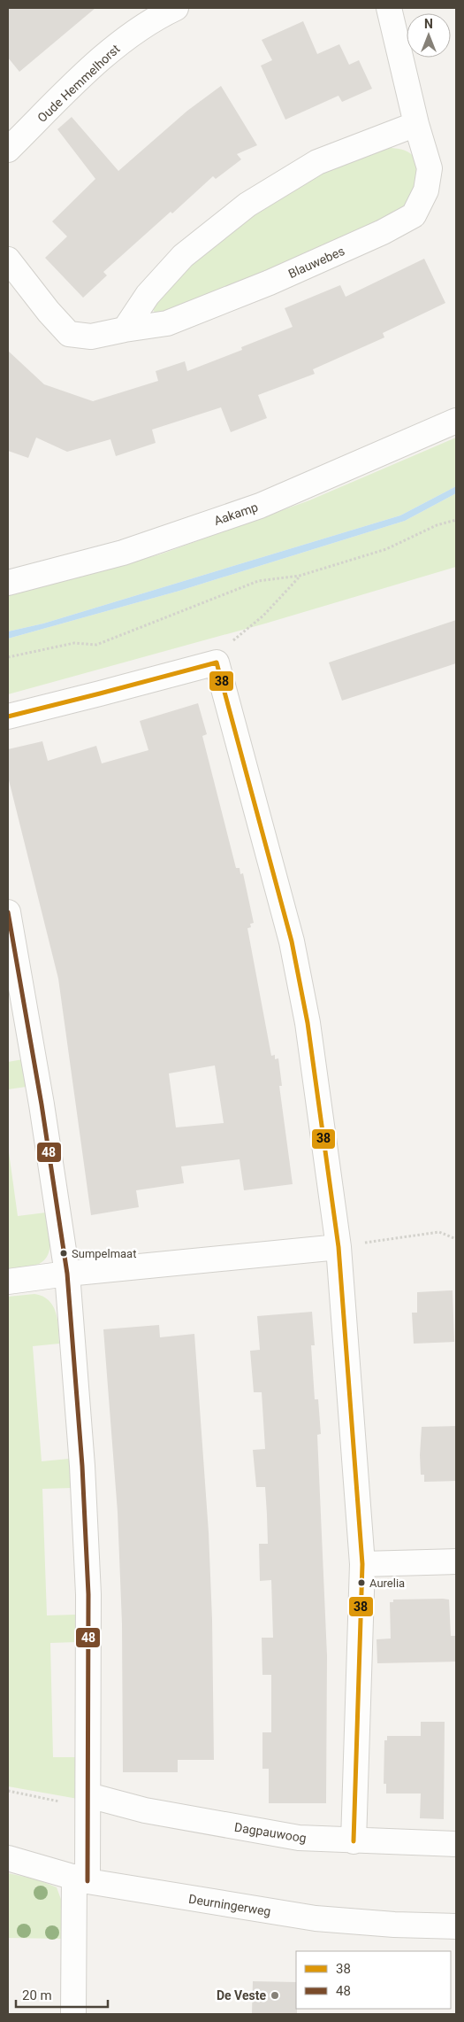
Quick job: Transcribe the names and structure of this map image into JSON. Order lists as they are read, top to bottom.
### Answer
{
  "streets": {
    "street": [
      "Oude Hemmelhorst",
      "Blauwebes",
      "Aakamp",
      "Dagpauwoog",
      "Deurningerweg"
    ]
  },
  "places": ["Sumpelmaat", "Aurelia", "De Veste"],
  "lines": ["transit line 38", "transit line 48"],
  "legend": ["38", "48"],
  "scale_bar": "20 m",
  "north": "top"
}
